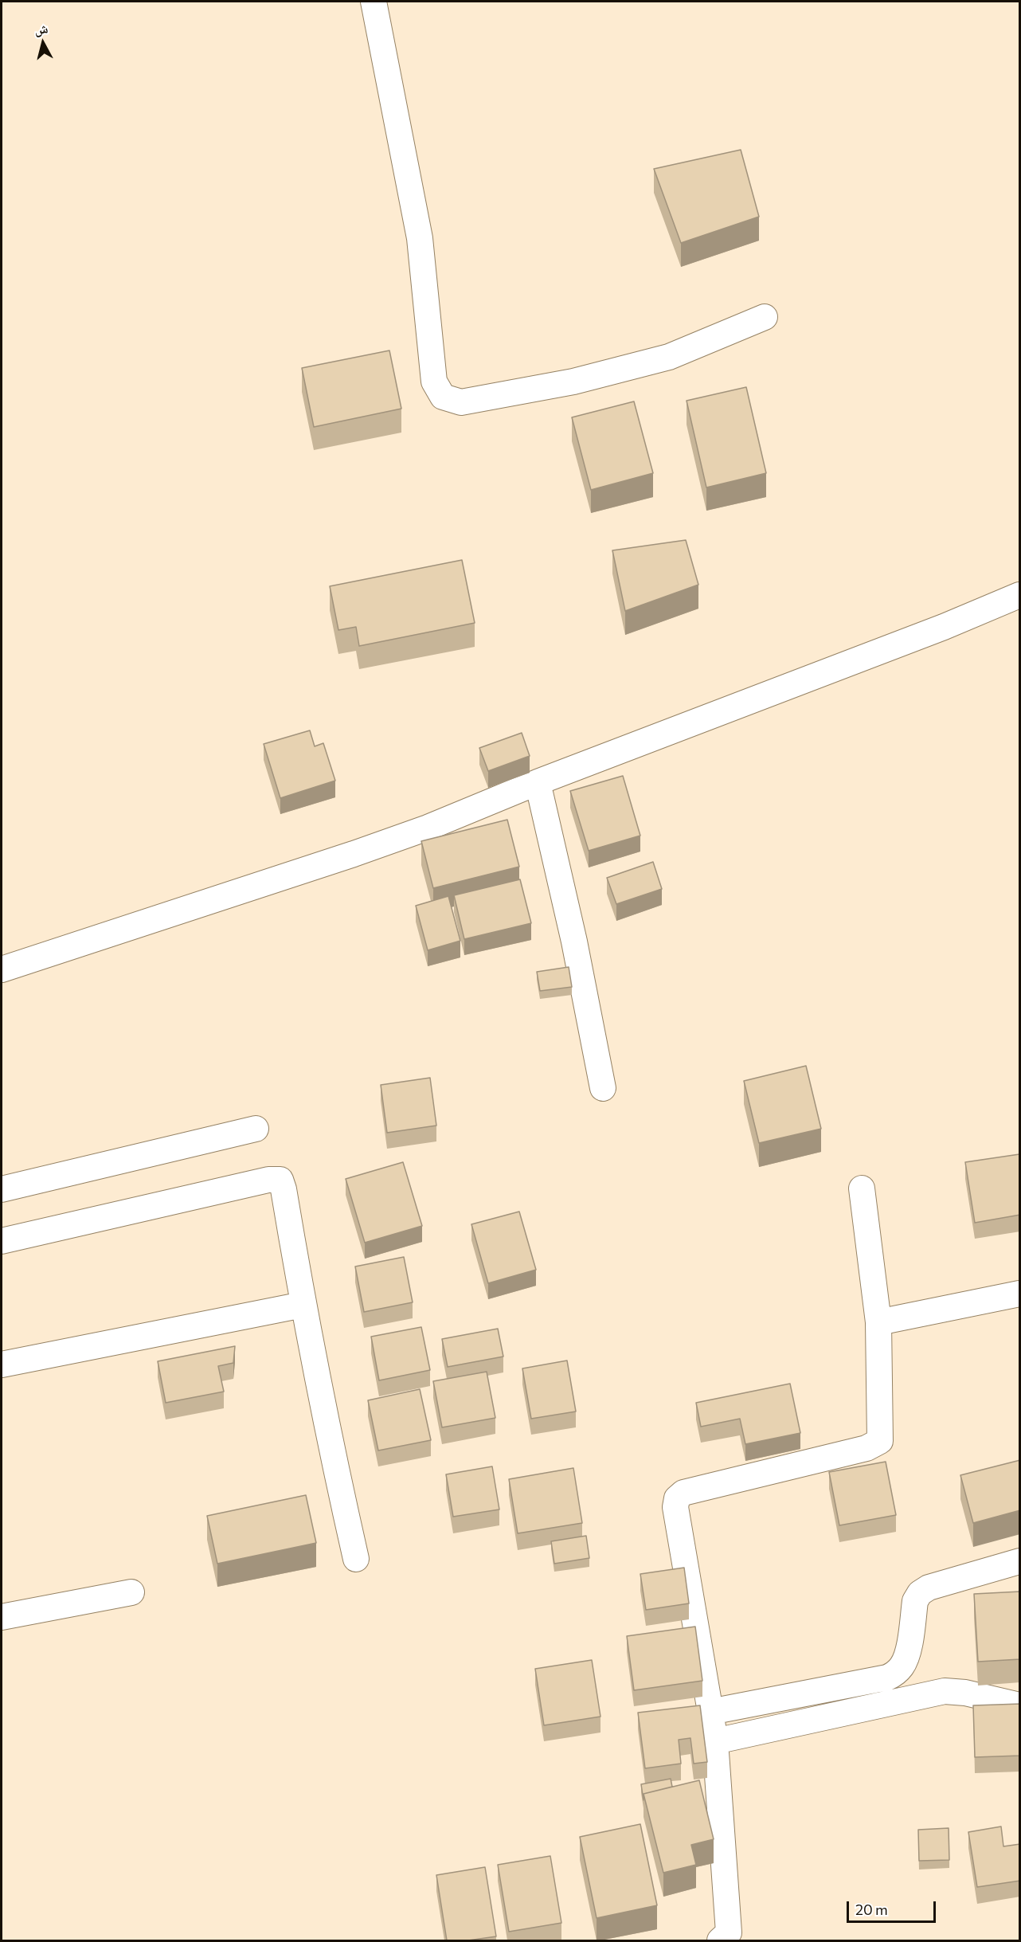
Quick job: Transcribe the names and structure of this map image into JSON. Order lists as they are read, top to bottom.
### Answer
{
  "scale_bar": "20 m",
  "north": "top"
}
